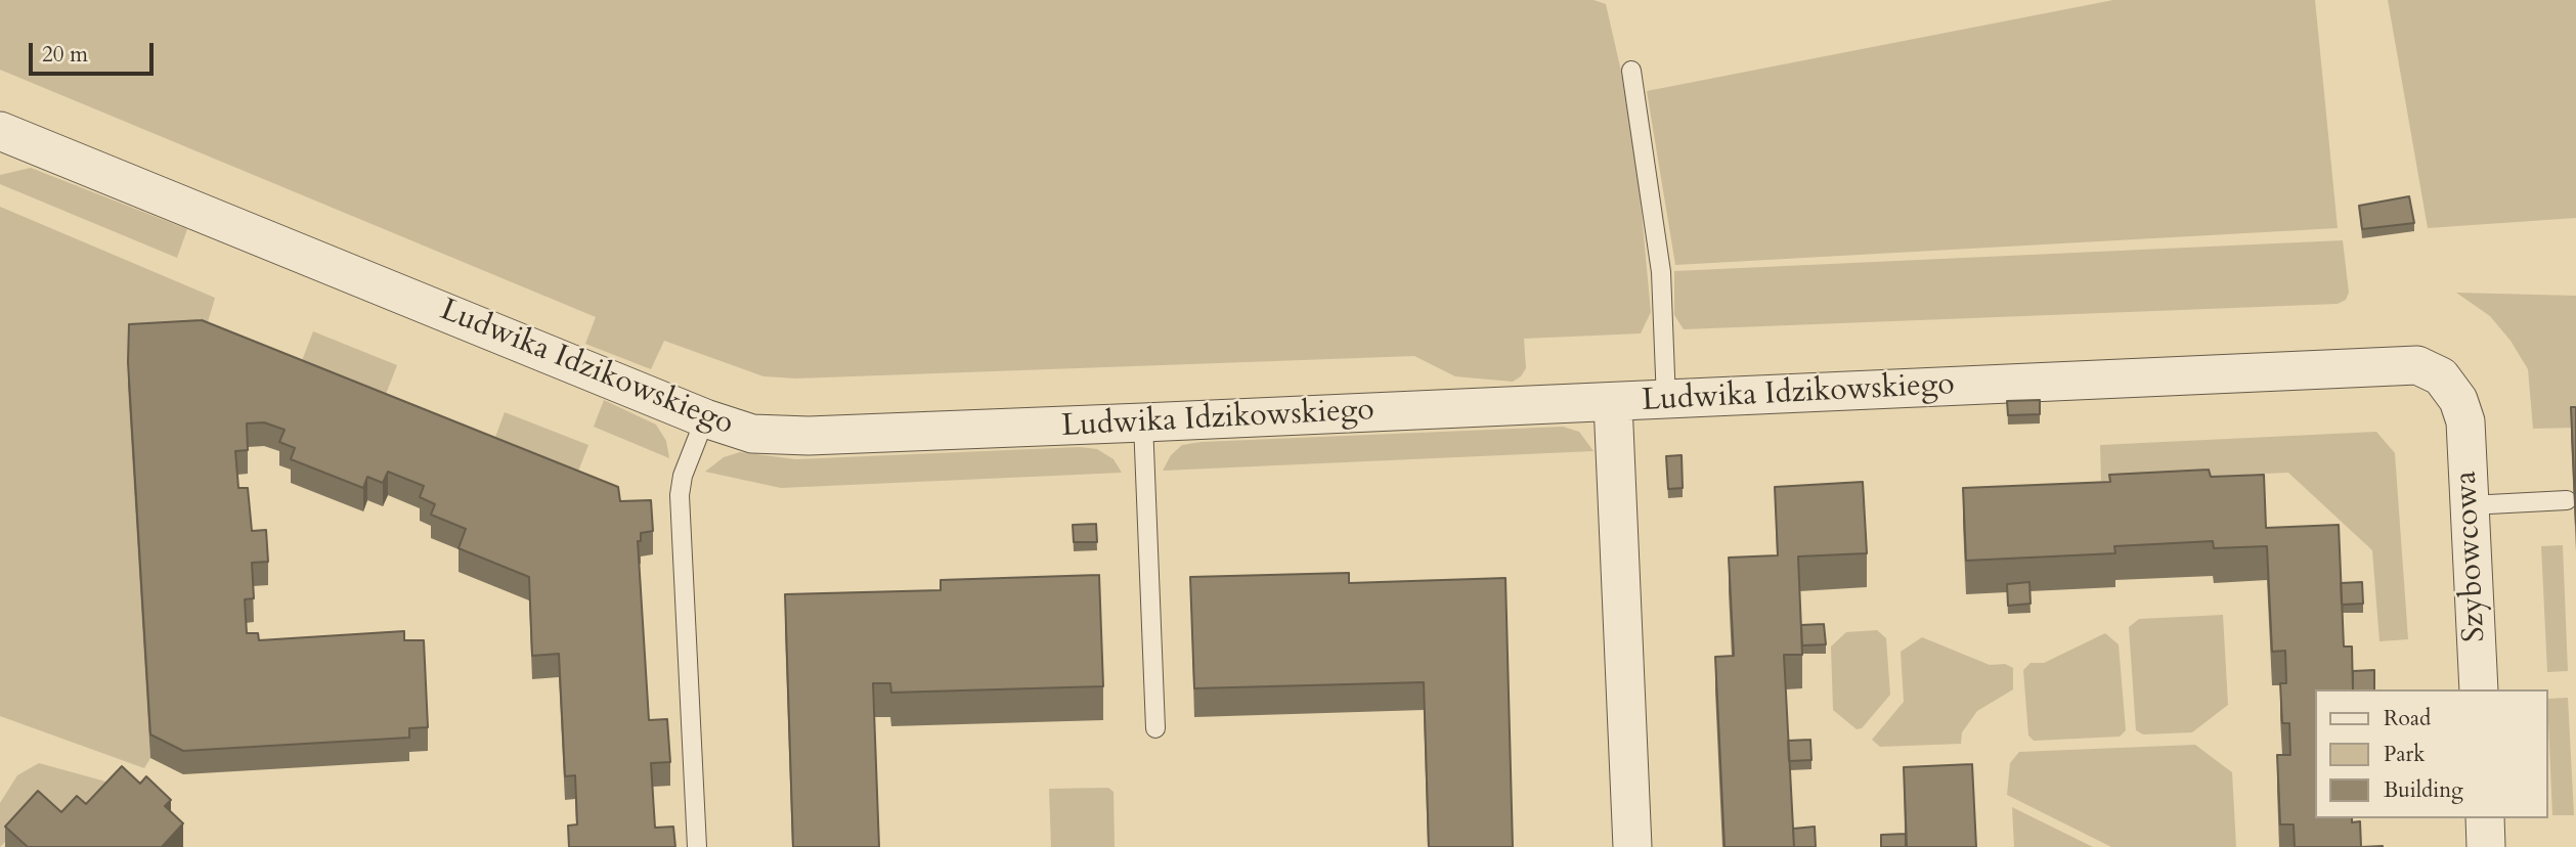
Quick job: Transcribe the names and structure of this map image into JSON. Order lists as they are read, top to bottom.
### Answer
{
  "streets": {
    "street": ["Ludwika Idzikowskiego", "Szybowcowa"]
  },
  "crossings": [
    ["Ludwika Idzikowskiego", "Szybowcowa"]
  ],
  "legend": ["Road", "Park", "Building"],
  "scale_bar": "20 m"
}
